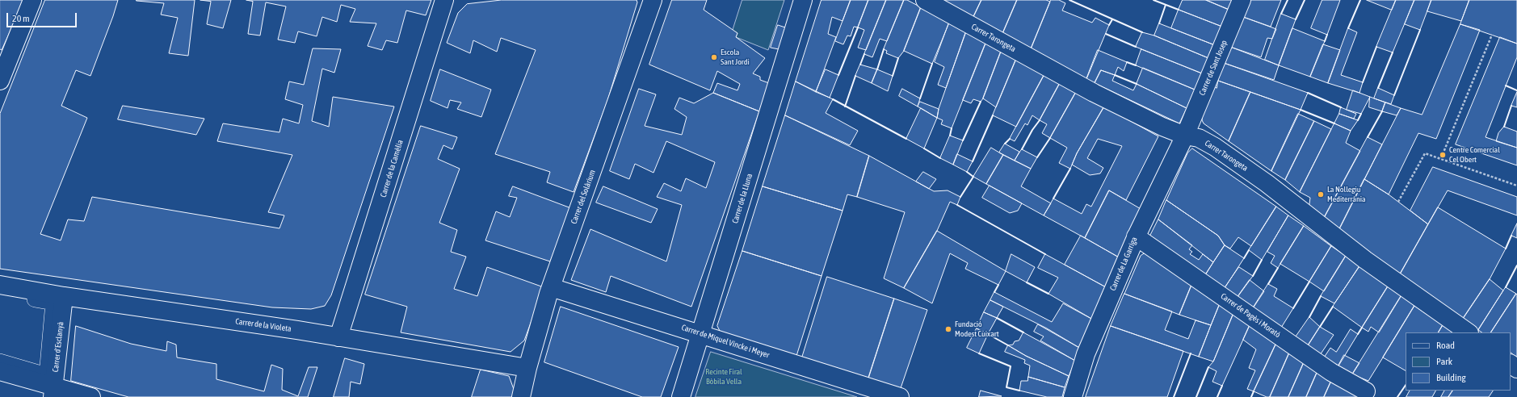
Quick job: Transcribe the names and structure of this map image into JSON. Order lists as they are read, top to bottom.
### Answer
{
  "streets": {
    "street": [
      "Carrer Tarongeta",
      "Carrer de Sant Josep",
      "Carrer de la Camèlia",
      "Carrer del Solàrium",
      "Carrer de la Lluna",
      "Carrer de La Garriga",
      "Carrer de Pagès i Morató",
      "Carrer de la Violeta",
      "Carrer de Miquel Vincke i Meyer",
      "Carrer d'Esclanyà"
    ]
  },
  "crossings": [
    ["Carrer Tarongeta", "Carrer de Sant Josep"],
    ["Carrer Tarongeta", "Carrer de La Garriga"],
    ["Carrer de Sant Josep", "Carrer de La Garriga"],
    ["Carrer de la Camèlia", "Carrer de la Violeta"],
    ["Carrer del Solàrium", "Carrer de la Violeta"],
    ["Carrer del Solàrium", "Carrer de Miquel Vincke i Meyer"],
    ["Carrer de la Lluna", "Carrer de Miquel Vincke i Meyer"],
    ["Carrer de La Garriga", "Carrer de Pagès i Morató"],
    ["Carrer de la Violeta", "Carrer d'Esclanyà"]
  ],
  "parks": ["Recinte Firal Bòbila Vella"],
  "places": [
    "Escola Sant Jordi",
    "Centre Comercial Cel Obert",
    "La Nollegiu Mediterrània",
    "Fundació Modest Cuixart"
  ],
  "legend": ["Road", "Park", "Building"],
  "scale_bar": "20 m"
}
